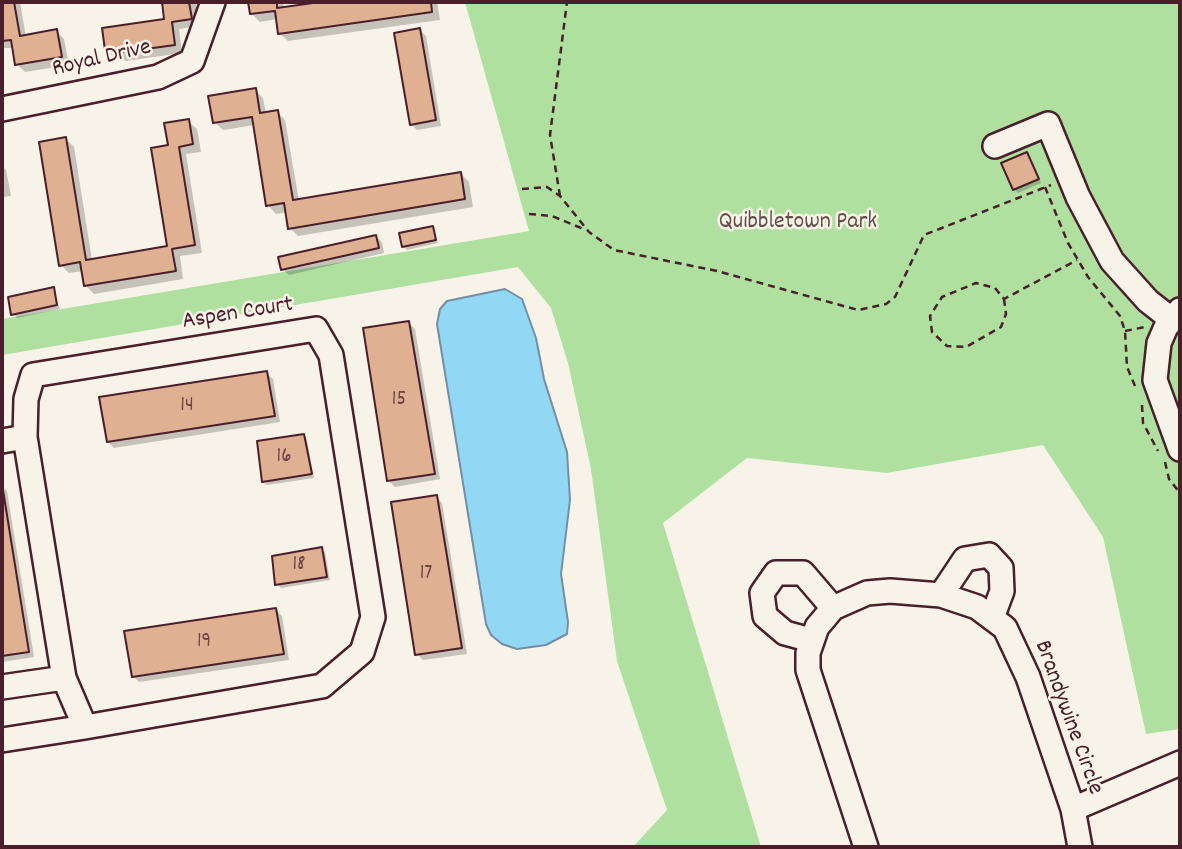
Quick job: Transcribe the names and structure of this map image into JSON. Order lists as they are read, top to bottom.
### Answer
{
  "streets": {
    "street": ["Royal Drive", "Aspen Court", "Brandywine Circle"]
  },
  "parks": ["Quibbletown Park"],
  "house_numbers": [
    "15",
    "14",
    "16",
    "18",
    "17",
    "19"
  ]
}
